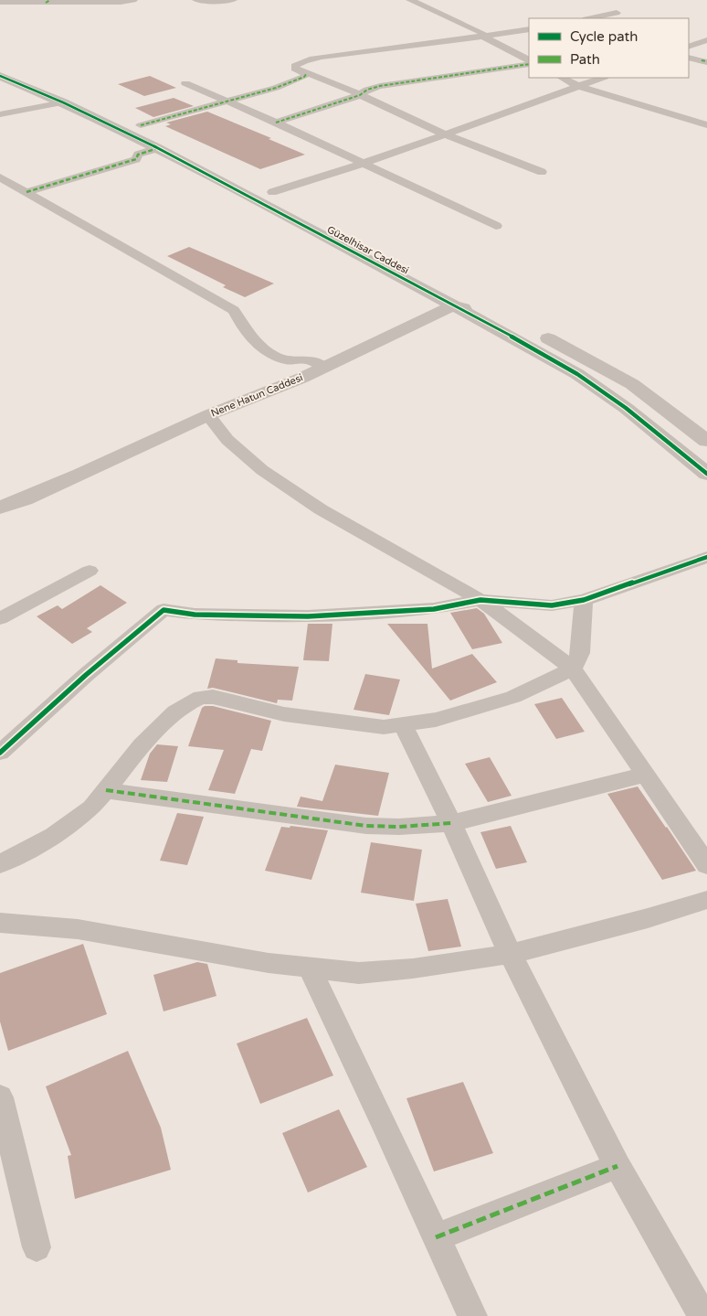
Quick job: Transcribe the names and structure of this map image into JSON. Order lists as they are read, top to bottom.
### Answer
{
  "streets": {
    "street": ["Güzelhisar Caddesi", "Nene Hatun Caddesi"]
  },
  "crossings": [
    ["Güzelhisar Caddesi", "Nene Hatun Caddesi"]
  ],
  "legend": ["Cycle path", "Path"]
}
